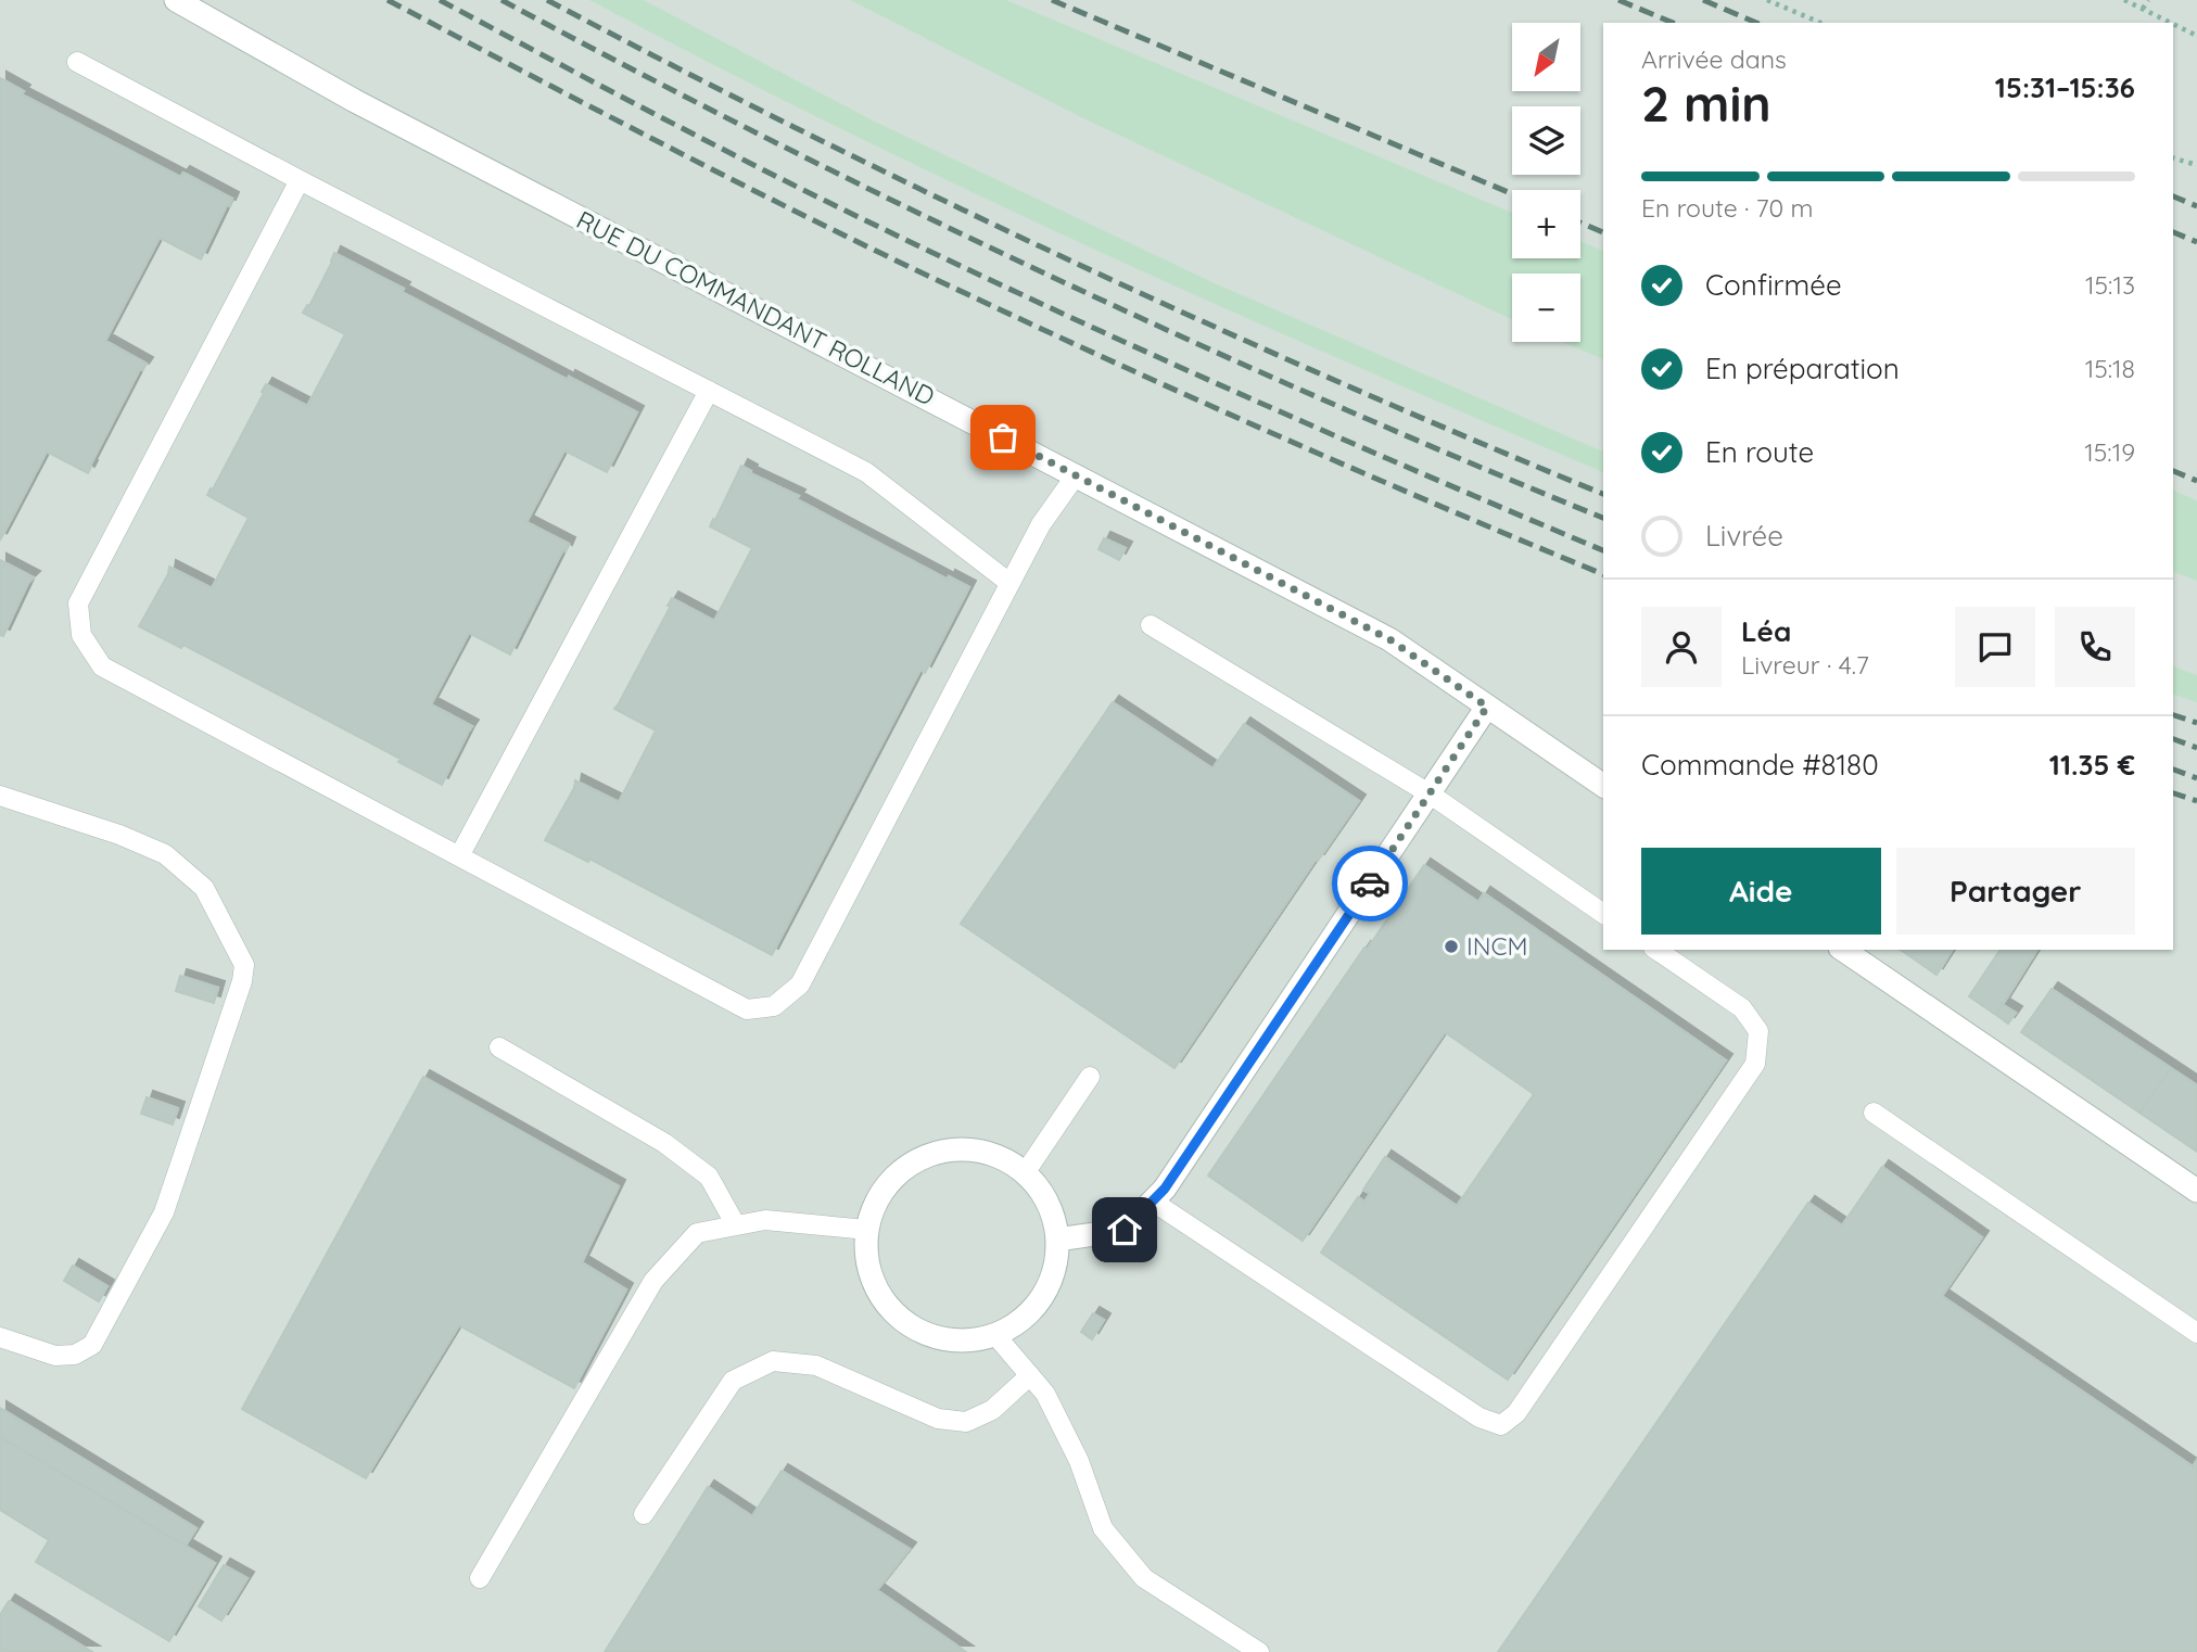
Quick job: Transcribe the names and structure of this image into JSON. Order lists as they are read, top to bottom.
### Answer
{
  "streets": {
    "street": ["RUE DU COMMANDANT ROLLAND"]
  },
  "places": ["INCM"],
  "north": "bottom left",
  "page": {
    "map_buttons": ["+", "−"],
    "heading": ["2 min", "Arrivée dans", "15:31–15:36"],
    "panel": [
      "Léa",
      "Livreur · 4.7",
      "Commande #8180",
      "11.35 €"
    ],
    "bar": "En route · 70 m",
    "list": [
      ["Confirmée", "15:13"],
      ["En préparation", "15:18"],
      ["En route", "15:19"],
      "Livrée"
    ],
    "buttons": ["Aide", "Partager"]
  }
}
